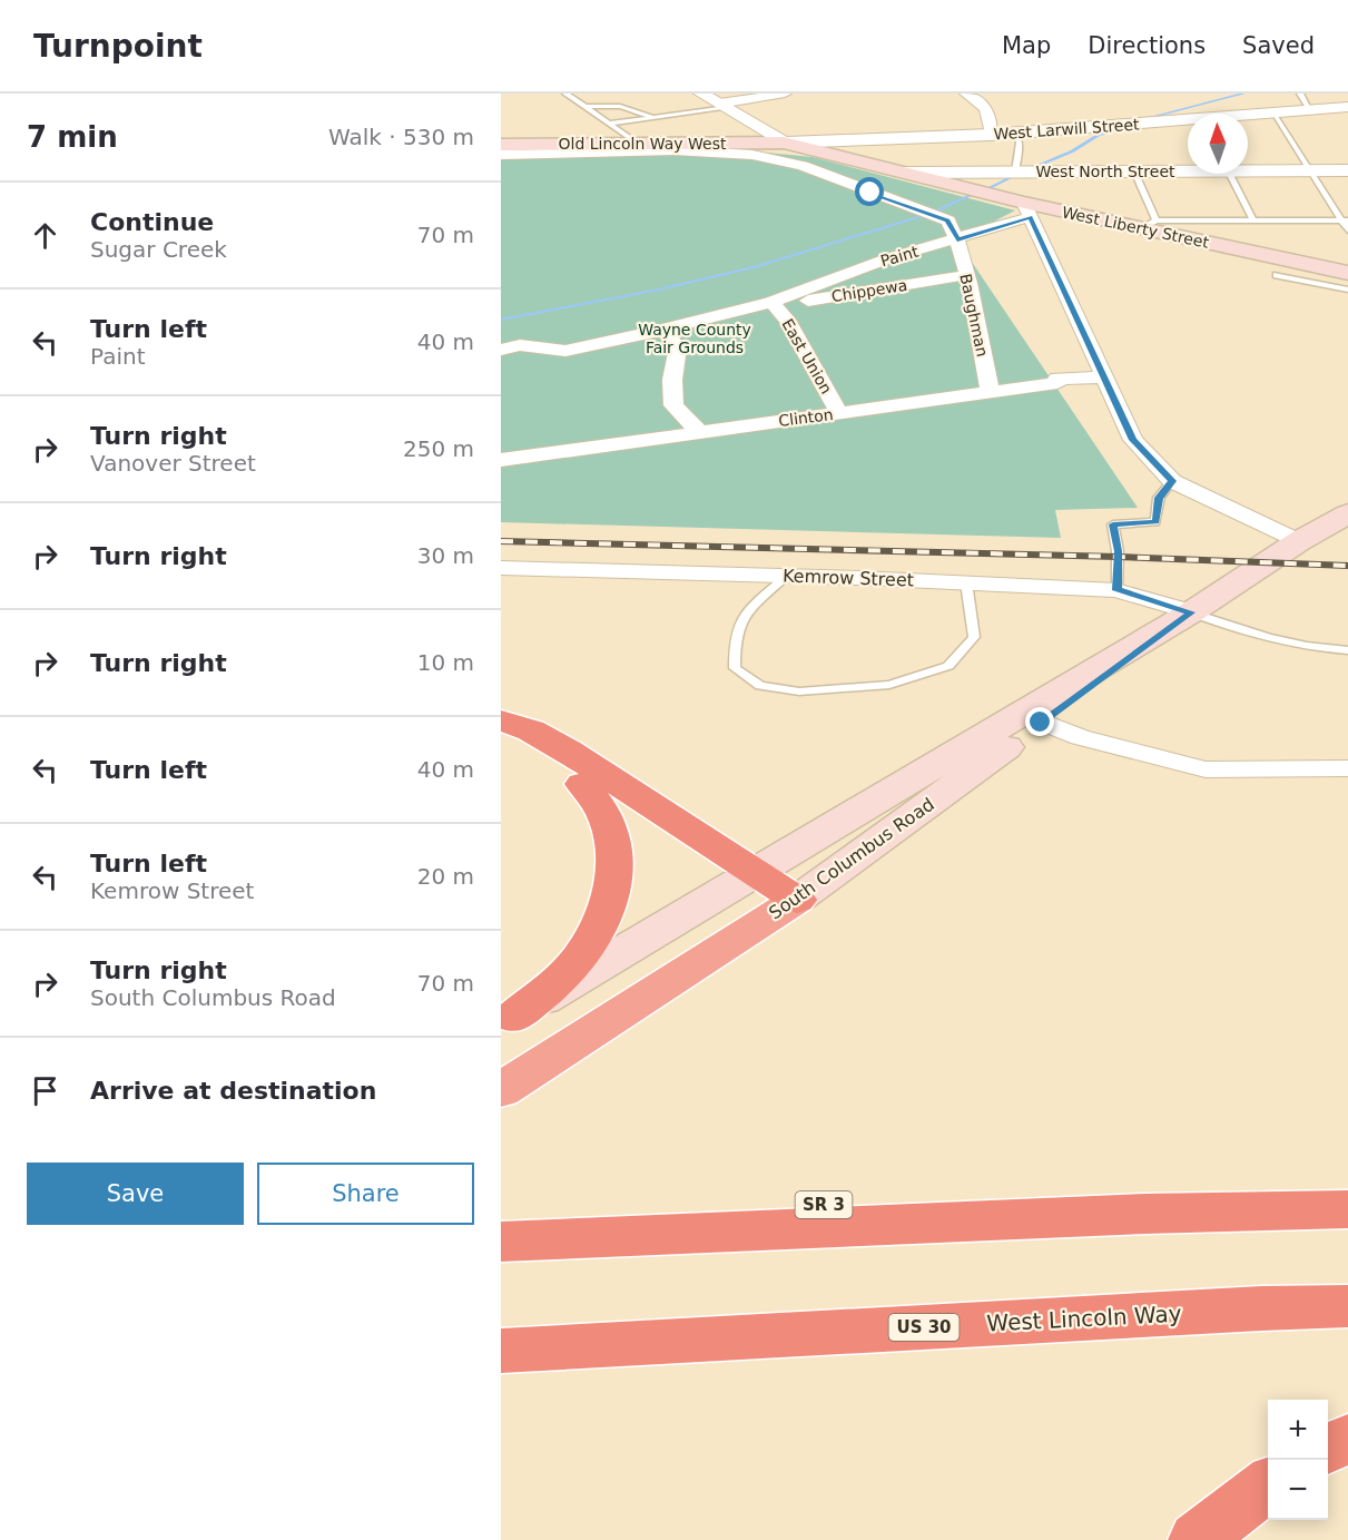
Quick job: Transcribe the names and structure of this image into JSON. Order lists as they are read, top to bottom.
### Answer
{
  "streets": {
    "highway": [
      "South Columbus Road",
      "SR 3",
      "West Lincoln Way",
      "US 30"
    ],
    "main road": ["Old Lincoln Way West", "West Liberty Street"],
    "street": [
      "West Larwill Street",
      "West North Street",
      "Paint",
      "Chippewa",
      "Baughman",
      "East Union",
      "Clinton",
      "Kemrow Street"
    ]
  },
  "crossings": [
    ["West Larwill Street", "Old Lincoln Way West"],
    ["West Larwill Street", "West Liberty Street"],
    ["Old Lincoln Way West", "West Liberty Street"],
    ["West North Street", "West Liberty Street"],
    ["West Liberty Street", "Paint"],
    ["Paint", "Chippewa"],
    ["Paint", "Baughman"],
    ["Paint", "East Union"],
    ["Chippewa", "Baughman"],
    ["Chippewa", "East Union"],
    ["Baughman", "Clinton"],
    ["East Union", "Clinton"],
    ["Kemrow Street", "South Columbus Road"]
  ],
  "parks": ["Wayne County Fair Grounds"],
  "north": "top",
  "page": {
    "header": "Turnpoint",
    "nav": ["Map", "Directions", "Saved"],
    "heading": ["7 min", "Walk · 530 m"],
    "list": [
      ["Continue", "Sugar Creek", "70 m"],
      ["Turn left", "Paint", "40 m"],
      ["Turn right", "Vanover Street", "250 m"],
      ["Turn right", "30 m"],
      ["Turn right", "10 m"],
      ["Turn left", "40 m"],
      ["Turn left", "Kemrow Street", "20 m"],
      ["Turn right", "South Columbus Road", "70 m"],
      "Arrive at destination"
    ],
    "buttons": ["Save", "Share"],
    "map_buttons": ["+", "−"]
  }
}
